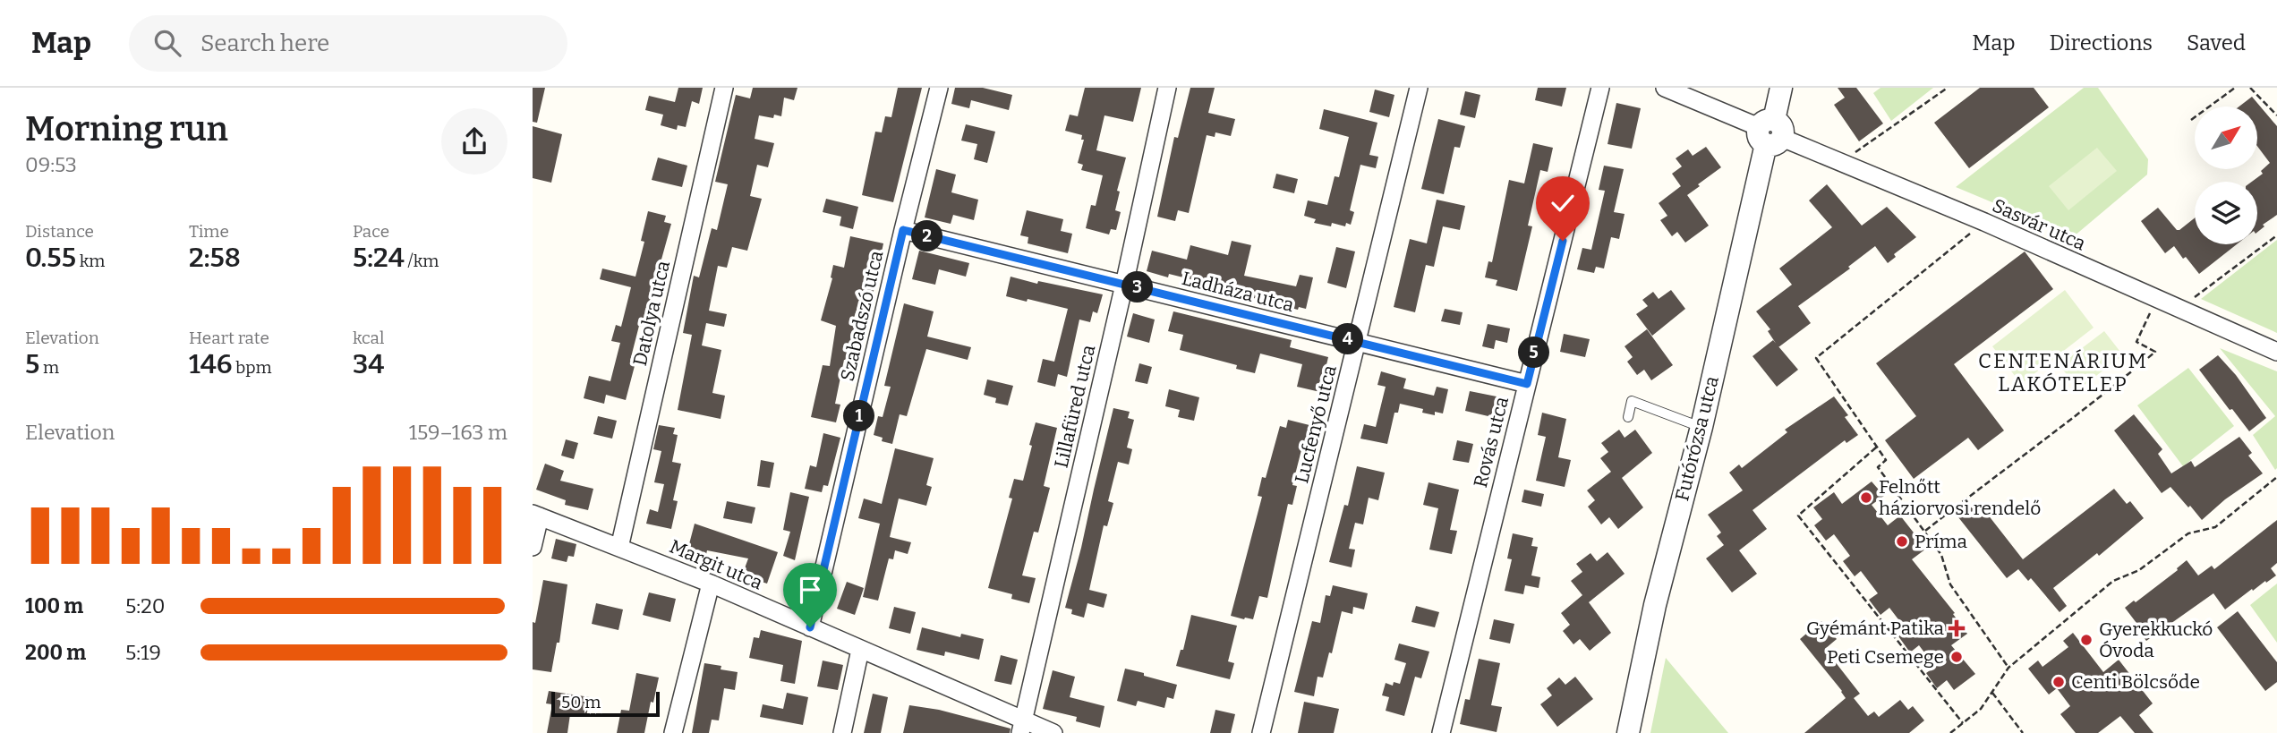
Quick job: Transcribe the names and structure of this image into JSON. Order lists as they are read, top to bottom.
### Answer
{
  "streets": {
    "street": [
      "Sasvár utca",
      "Ladháza utca",
      "Datolya utca",
      "Szabadszó utca",
      "Lillafüred utca",
      "Lucfenyő utca",
      "Futórózsa utca",
      "Rovás utca",
      "Margit utca"
    ]
  },
  "crossings": [
    ["Sasvár utca", "Futórózsa utca"],
    ["Ladháza utca", "Szabadszó utca"],
    ["Ladháza utca", "Lillafüred utca"],
    ["Ladháza utca", "Lucfenyő utca"],
    ["Ladháza utca", "Rovás utca"],
    ["Datolya utca", "Margit utca"],
    ["Szabadszó utca", "Margit utca"],
    ["Lillafüred utca", "Margit utca"]
  ],
  "districts": ["CENTENÁRIUM LAKÓTELEP"],
  "places": {
    "other": [
      "Felnőtt háziorvosi rendelő",
      "Príma",
      "Gyerekkuckó Óvoda",
      "Peti Csemege",
      "Centi Bölcsőde"
    ],
    "health": ["Gyémánt Patika"]
  },
  "scale_bar": "50 m",
  "north": "top right",
  "page": {
    "header": "Map",
    "search": "Search here",
    "nav": ["Map", "Directions", "Saved"],
    "heading": ["Morning run", "09:53"],
    "stats": [
      ["Distance", "0.55 km"],
      ["Time", "2:58"],
      ["Pace", "5:24 /km"],
      ["Elevation", "5 m"],
      ["Heart rate", "146 bpm"],
      ["kcal", "34"]
    ],
    "pins": [
      "2",
      "3",
      "4",
      "5",
      "1"
    ],
    "chart": ["Elevation", "159–163 m"],
    "list": [
      {
        "name": "100 m",
        "note": "5:20"
      },
      {
        "name": "200 m",
        "note": "5:19"
      }
    ],
    "scale": "50 m"
  }
}
